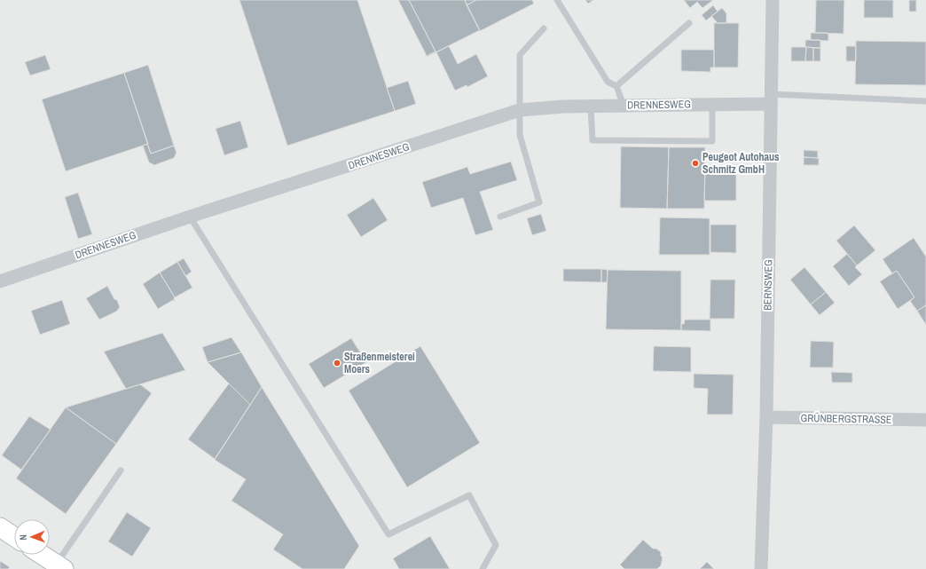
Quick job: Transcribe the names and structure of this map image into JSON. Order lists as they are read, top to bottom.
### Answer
{
  "streets": {
    "street": ["DRENNESWEG", "BERNSWEG", "GRÜNBERGSTRASSE"]
  },
  "crossings": [
    ["DRENNESWEG", "BERNSWEG"],
    ["BERNSWEG", "GRÜNBERGSTRASSE"]
  ],
  "places": ["Peugeot Autohaus Schmitz GmbH", "Straßenmeisterei Moers"],
  "north": "left"
}
